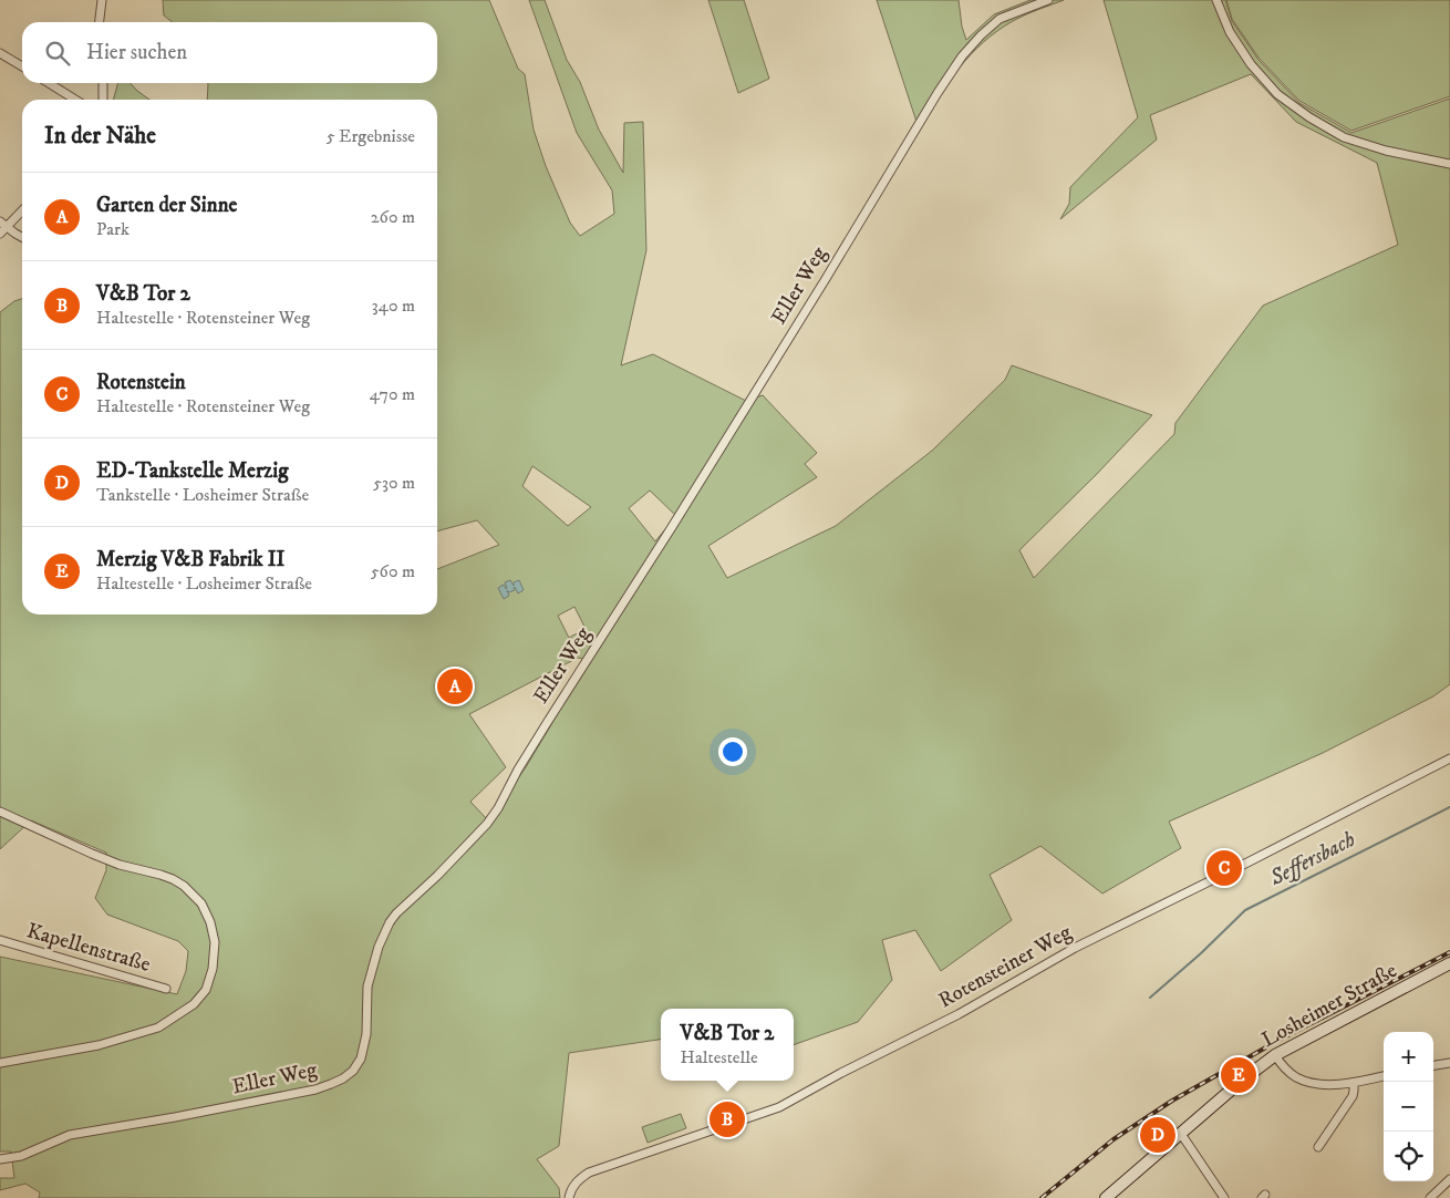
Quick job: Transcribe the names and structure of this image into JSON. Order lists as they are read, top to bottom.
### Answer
{
  "streets": {
    "main road": ["Losheimer Straße"],
    "street": ["Eller Weg", "Kapellenstraße", "Rotensteiner Weg"]
  },
  "water": ["Seffersbach"],
  "page": {
    "search": "Hier suchen",
    "heading": ["In der Nähe", "5 Ergebnisse"],
    "list": [
      {
        "mark": "A",
        "name": "Garten der Sinne",
        "note": "Park",
        "value": "260 m"
      },
      {
        "mark": "B",
        "name": "V&B Tor 2",
        "note": "Haltestelle · Rotensteiner Weg",
        "value": "340 m"
      },
      {
        "mark": "C",
        "name": "Rotenstein",
        "note": "Haltestelle · Rotensteiner Weg",
        "value": "470 m"
      },
      {
        "mark": "D",
        "name": "ED-Tankstelle Merzig",
        "note": "Tankstelle · Losheimer Straße",
        "value": "530 m"
      },
      {
        "mark": "E",
        "name": "Merzig V&B Fabrik II",
        "note": "Haltestelle · Losheimer Straße",
        "value": "560 m"
      }
    ],
    "pins": [
      "A",
      "C",
      "E",
      "B",
      "D"
    ],
    "popup": ["V&B Tor 2", "Haltestelle"],
    "map_buttons": ["+", "−"]
  }
}
